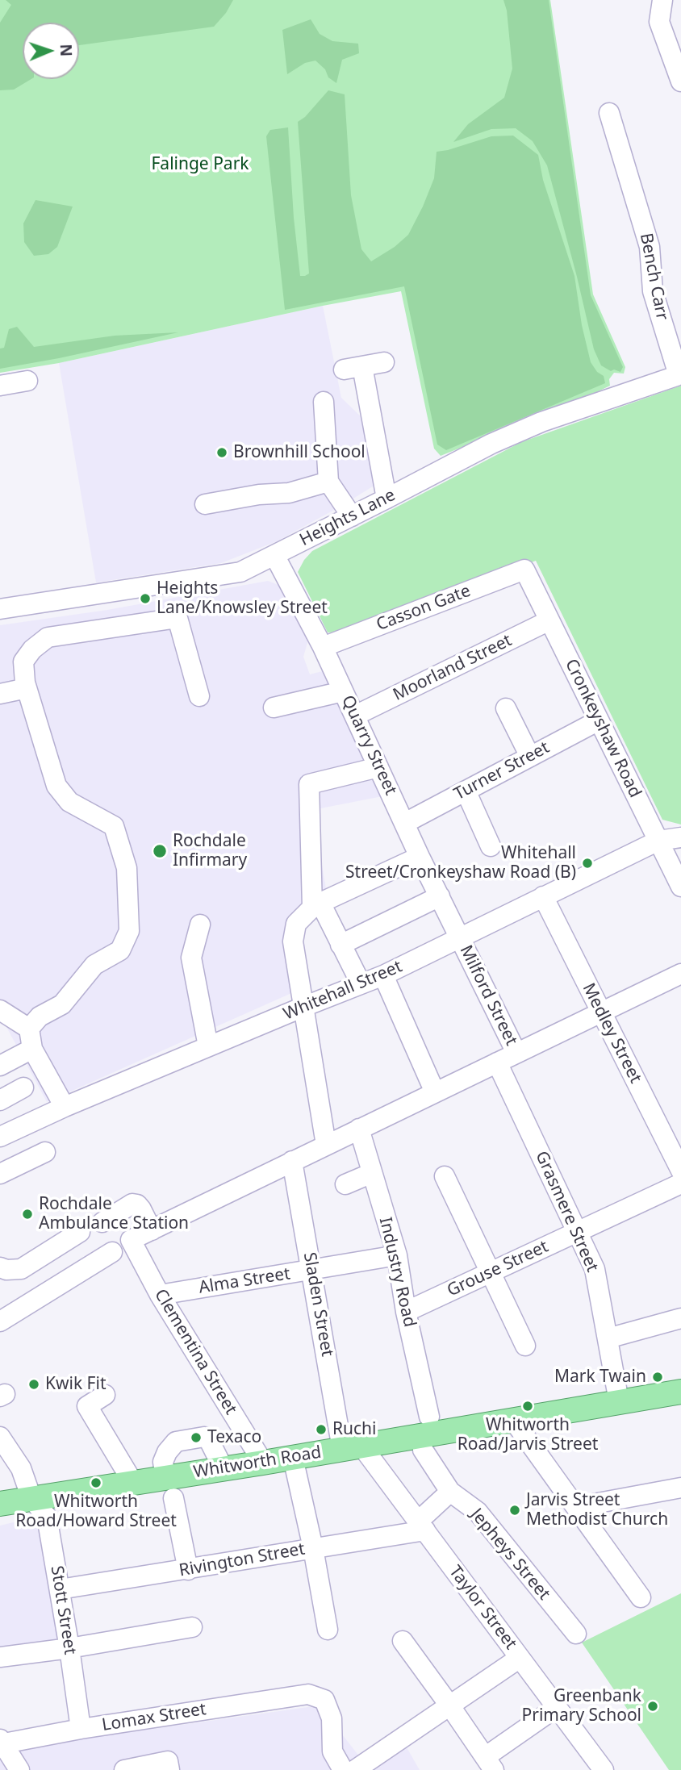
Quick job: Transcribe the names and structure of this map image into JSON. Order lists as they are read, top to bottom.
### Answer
{
  "streets": {
    "main road": ["Whitworth Road"],
    "street": [
      "Bench Carr",
      "Heights Lane",
      "Casson Gate",
      "Moorland Street",
      "Cronkeyshaw Road",
      "Quarry Street",
      "Turner Street",
      "Whitehall Street",
      "Milford Street",
      "Medley Street",
      "Grasmere Street",
      "Grouse Street",
      "Industry Road",
      "Alma Street",
      "Sladen Street",
      "Clementina Street",
      "Jepheys Street",
      "Rivington Street",
      "Taylor Street",
      "Stott Street",
      "Lomax Street"
    ]
  },
  "crossings": [
    ["Bench Carr", "Heights Lane"],
    ["Heights Lane", "Quarry Street"],
    ["Casson Gate", "Cronkeyshaw Road"],
    ["Casson Gate", "Quarry Street"],
    ["Moorland Street", "Cronkeyshaw Road"],
    ["Moorland Street", "Quarry Street"],
    ["Cronkeyshaw Road", "Turner Street"],
    ["Cronkeyshaw Road", "Whitehall Street"],
    ["Quarry Street", "Turner Street"],
    ["Quarry Street", "Whitehall Street"],
    ["Quarry Street", "Milford Street"],
    ["Whitehall Street", "Milford Street"],
    ["Whitehall Street", "Medley Street"],
    ["Grasmere Street", "Grouse Street"],
    ["Grasmere Street", "Whitworth Road"],
    ["Grouse Street", "Industry Road"],
    ["Industry Road", "Alma Street"],
    ["Alma Street", "Sladen Street"],
    ["Alma Street", "Clementina Street"],
    ["Sladen Street", "Whitworth Road"],
    ["Sladen Street", "Taylor Street"],
    ["Clementina Street", "Whitworth Road"],
    ["Whitworth Road", "Taylor Street"],
    ["Whitworth Road", "Stott Street"],
    ["Rivington Street", "Taylor Street"],
    ["Rivington Street", "Stott Street"],
    ["Stott Street", "Lomax Street"]
  ],
  "parks": ["Falinge Park"],
  "places": [
    "Brownhill School",
    "Heights Lane/Knowsley Street",
    "Rochdale Infirmary",
    "Whitehall Street/Cronkeyshaw Road (B)",
    "Rochdale Ambulance Station",
    "Mark Twain",
    "Kwik Fit",
    "Whitworth Road/Jarvis Street",
    "Ruchi",
    "Texaco",
    "Whitworth Road/Howard Street",
    "Jarvis Street Methodist Church",
    "Greenbank Primary School"
  ],
  "north": "right"
}
